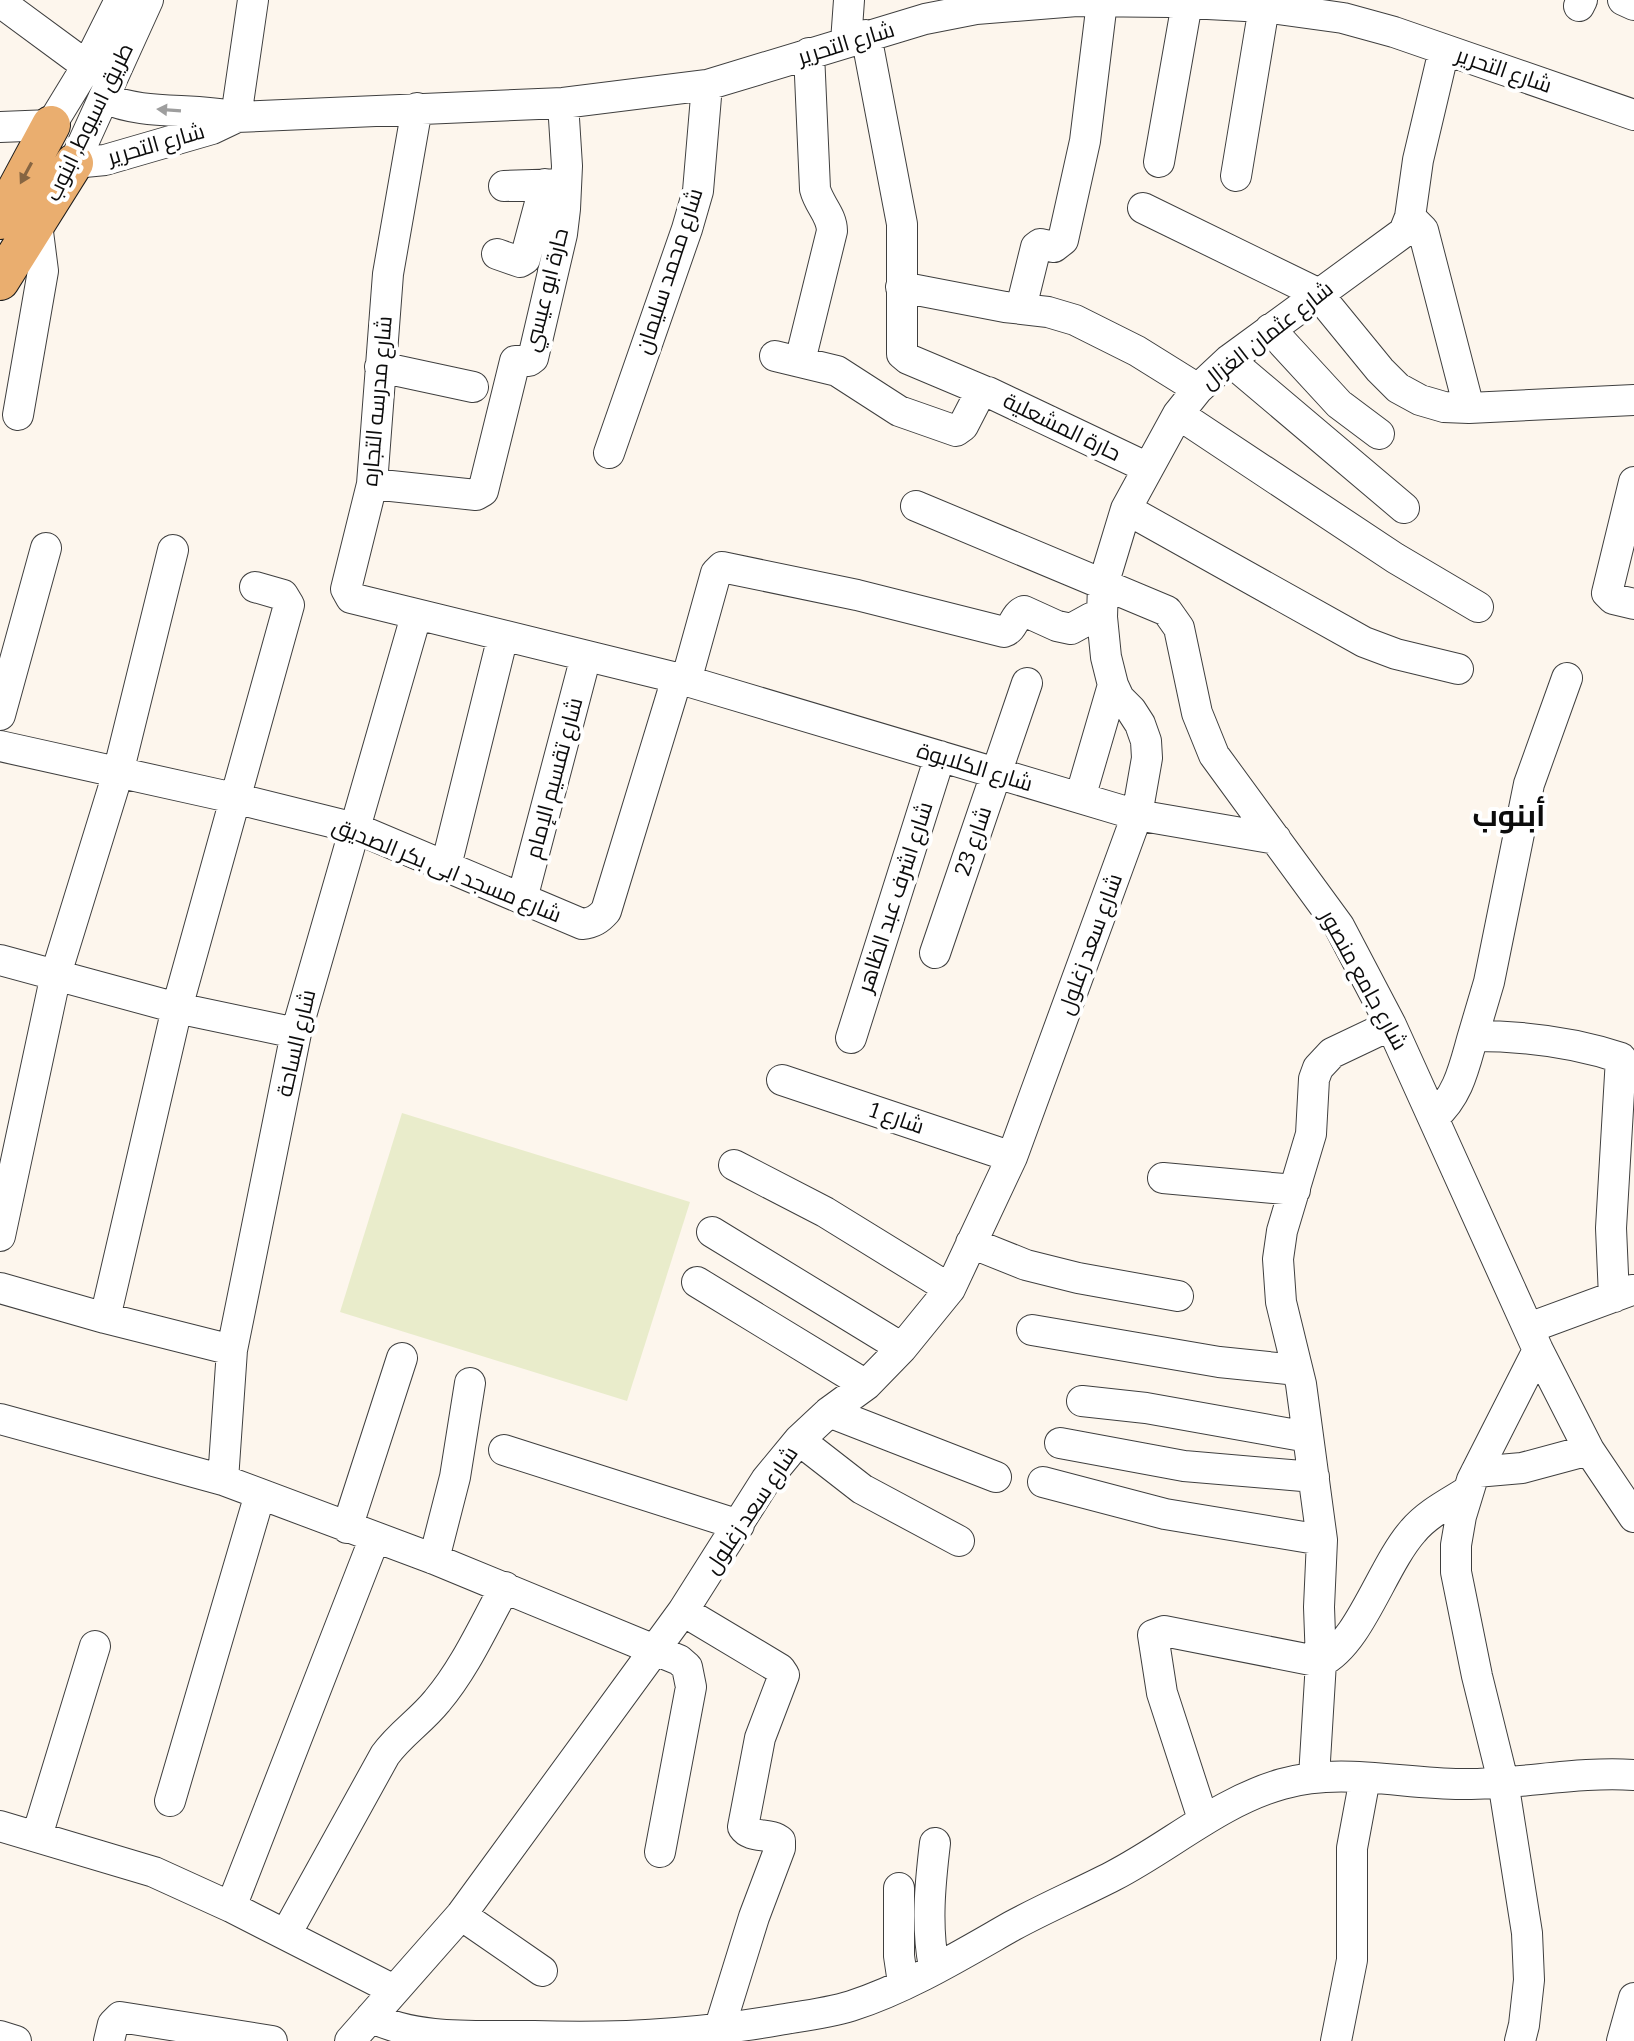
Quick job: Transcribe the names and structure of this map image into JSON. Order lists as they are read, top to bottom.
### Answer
{
  "streets": {
    "main road": ["طريق اسيوط, ابنوب"],
    "street": [
      "شارع التحرير",
      "شارع محمد سليمان",
      "حارة ابو عيسي",
      "شارع عثمان الغزال",
      "شارع مدرسه التجاره",
      "حارة المشعلية",
      "شارع الكلابوة",
      "شارع تقسيم الإمام",
      "شارع 23",
      "شارع مسجد ابى بكر الصديق",
      "شارع اشرف عبد الظاهر",
      "شارع سعد زغلول",
      "شارع جامع منصور",
      "شارع الساحة",
      "شارع 1"
    ]
  },
  "crossings": [
    ["شارع التحرير", "طريق اسيوط, ابنوب"],
    ["شارع التحرير", "شارع محمد سليمان"],
    ["شارع التحرير", "حارة ابو عيسي"],
    ["شارع التحرير", "شارع مدرسه التجاره"],
    ["شارع التحرير", "حارة المشعلية"],
    ["حارة ابو عيسي", "شارع مدرسه التجاره"],
    ["شارع عثمان الغزال", "حارة المشعلية"],
    ["شارع عثمان الغزال", "شارع الكلابوة"],
    ["شارع عثمان الغزال", "شارع سعد زغلول"],
    ["شارع عثمان الغزال", "شارع جامع منصور"],
    ["شارع مدرسه التجاره", "شارع الكلابوة"],
    ["شارع مدرسه التجاره", "شارع تقسيم الإمام"],
    ["شارع مدرسه التجاره", "شارع مسجد ابى بكر الصديق"],
    ["شارع مدرسه التجاره", "شارع الساحة"],
    ["شارع الكلابوة", "شارع 23"],
    ["شارع الكلابوة", "شارع مسجد ابى بكر الصديق"],
    ["شارع الكلابوة", "شارع اشرف عبد الظاهر"],
    ["شارع الكلابوة", "شارع سعد زغلول"],
    ["شارع الكلابوة", "شارع جامع منصور"],
    ["شارع تقسيم الإمام", "شارع مسجد ابى بكر الصديق"],
    ["شارع مسجد ابى بكر الصديق", "شارع الساحة"],
    ["شارع سعد زغلول", "شارع 1"]
  ],
  "districts": ["أبنوب"]
}
